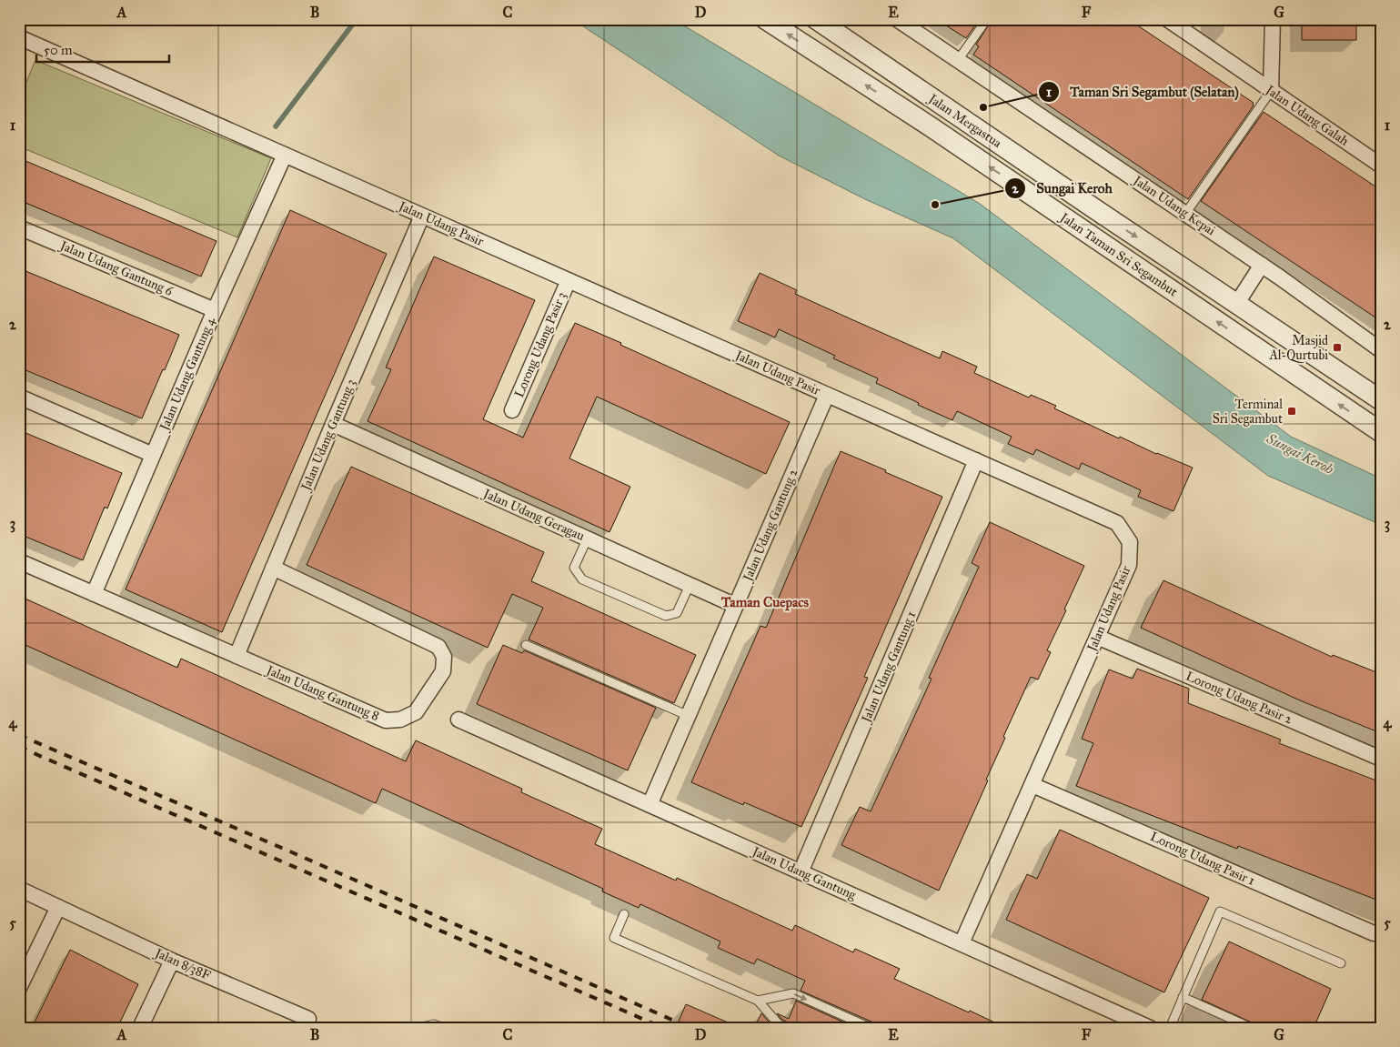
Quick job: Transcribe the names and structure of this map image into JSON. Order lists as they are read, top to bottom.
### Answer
{
  "streets": {
    "street": [
      "Jalan Udang Galah",
      "Jalan Mergastua",
      "Jalan Udang Kepai",
      "Jalan Udang Pasir",
      "Jalan Taman Sri Segambut",
      "Jalan Udang Gantung 6",
      "Lorong Udang Pasir 3",
      "Jalan Udang Gantung 4",
      "Jalan Udang Gantung 3",
      "Jalan Udang Geragau",
      "Jalan Udang Gantung 2",
      "Jalan Udang Gantung 1",
      "Jalan Udang Gantung 8",
      "Lorong Udang Pasir 2",
      "Lorong Udang Pasir 1",
      "Jalan Udang Gantung",
      "Jalan 8/38F"
    ]
  },
  "crossings": [
    ["Jalan Mergastua", "Jalan Taman Sri Segambut"],
    ["Jalan Udang Pasir", "Lorong Udang Pasir 3"],
    ["Jalan Udang Pasir", "Jalan Udang Gantung 4"],
    ["Jalan Udang Pasir", "Jalan Udang Gantung 3"],
    ["Jalan Udang Pasir", "Jalan Udang Gantung 2"],
    ["Jalan Udang Pasir", "Jalan Udang Gantung 1"],
    ["Jalan Udang Pasir", "Lorong Udang Pasir 2"],
    ["Jalan Udang Pasir", "Lorong Udang Pasir 1"],
    ["Jalan Udang Pasir", "Jalan Udang Gantung"],
    ["Jalan Udang Gantung 6", "Jalan Udang Gantung 4"],
    ["Jalan Udang Gantung 4", "Jalan Udang Gantung 8"],
    ["Jalan Udang Gantung 3", "Jalan Udang Geragau"],
    ["Jalan Udang Gantung 3", "Jalan Udang Gantung 8"],
    ["Jalan Udang Geragau", "Jalan Udang Gantung 2"],
    ["Jalan Udang Gantung 2", "Jalan Udang Gantung"],
    ["Jalan Udang Gantung 1", "Jalan Udang Gantung"]
  ],
  "districts": ["Taman Cuepacs"],
  "water": ["Sungai Keroh"],
  "places": {
    "other": ["Taman Sri Segambut (Selatan)", "Sungai Keroh"],
    "transit": ["Masjid Al-Qurtubi", "Terminal Sri Segambut"]
  },
  "scale_bar": "50 m",
  "grid": {
    "columns": [
      "A",
      "B",
      "C",
      "D",
      "E",
      "F",
      "G"
    ],
    "rows": [
      "1",
      "2",
      "3",
      "4",
      "5"
    ]
  }
}
